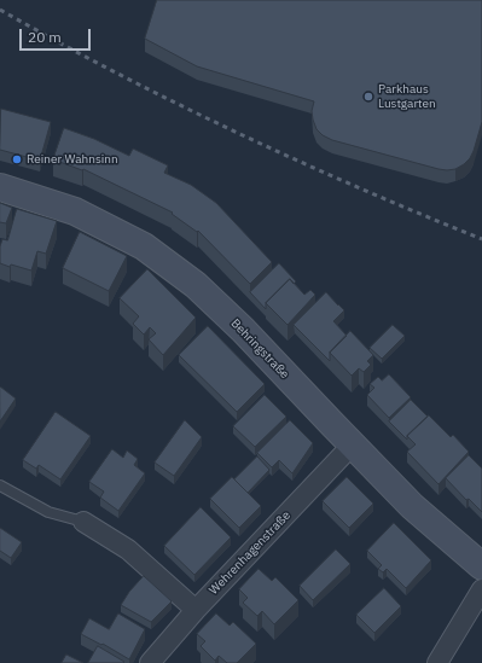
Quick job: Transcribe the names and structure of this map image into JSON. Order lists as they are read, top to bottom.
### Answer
{
  "streets": {
    "street": ["Behringstraße", "Wehrenhagenstraße"]
  },
  "crossings": [
    ["Behringstraße", "Wehrenhagenstraße"]
  ],
  "places": ["Parkhaus Lustgarten", "Reiner Wahnsinn"],
  "scale_bar": "20 m"
}
